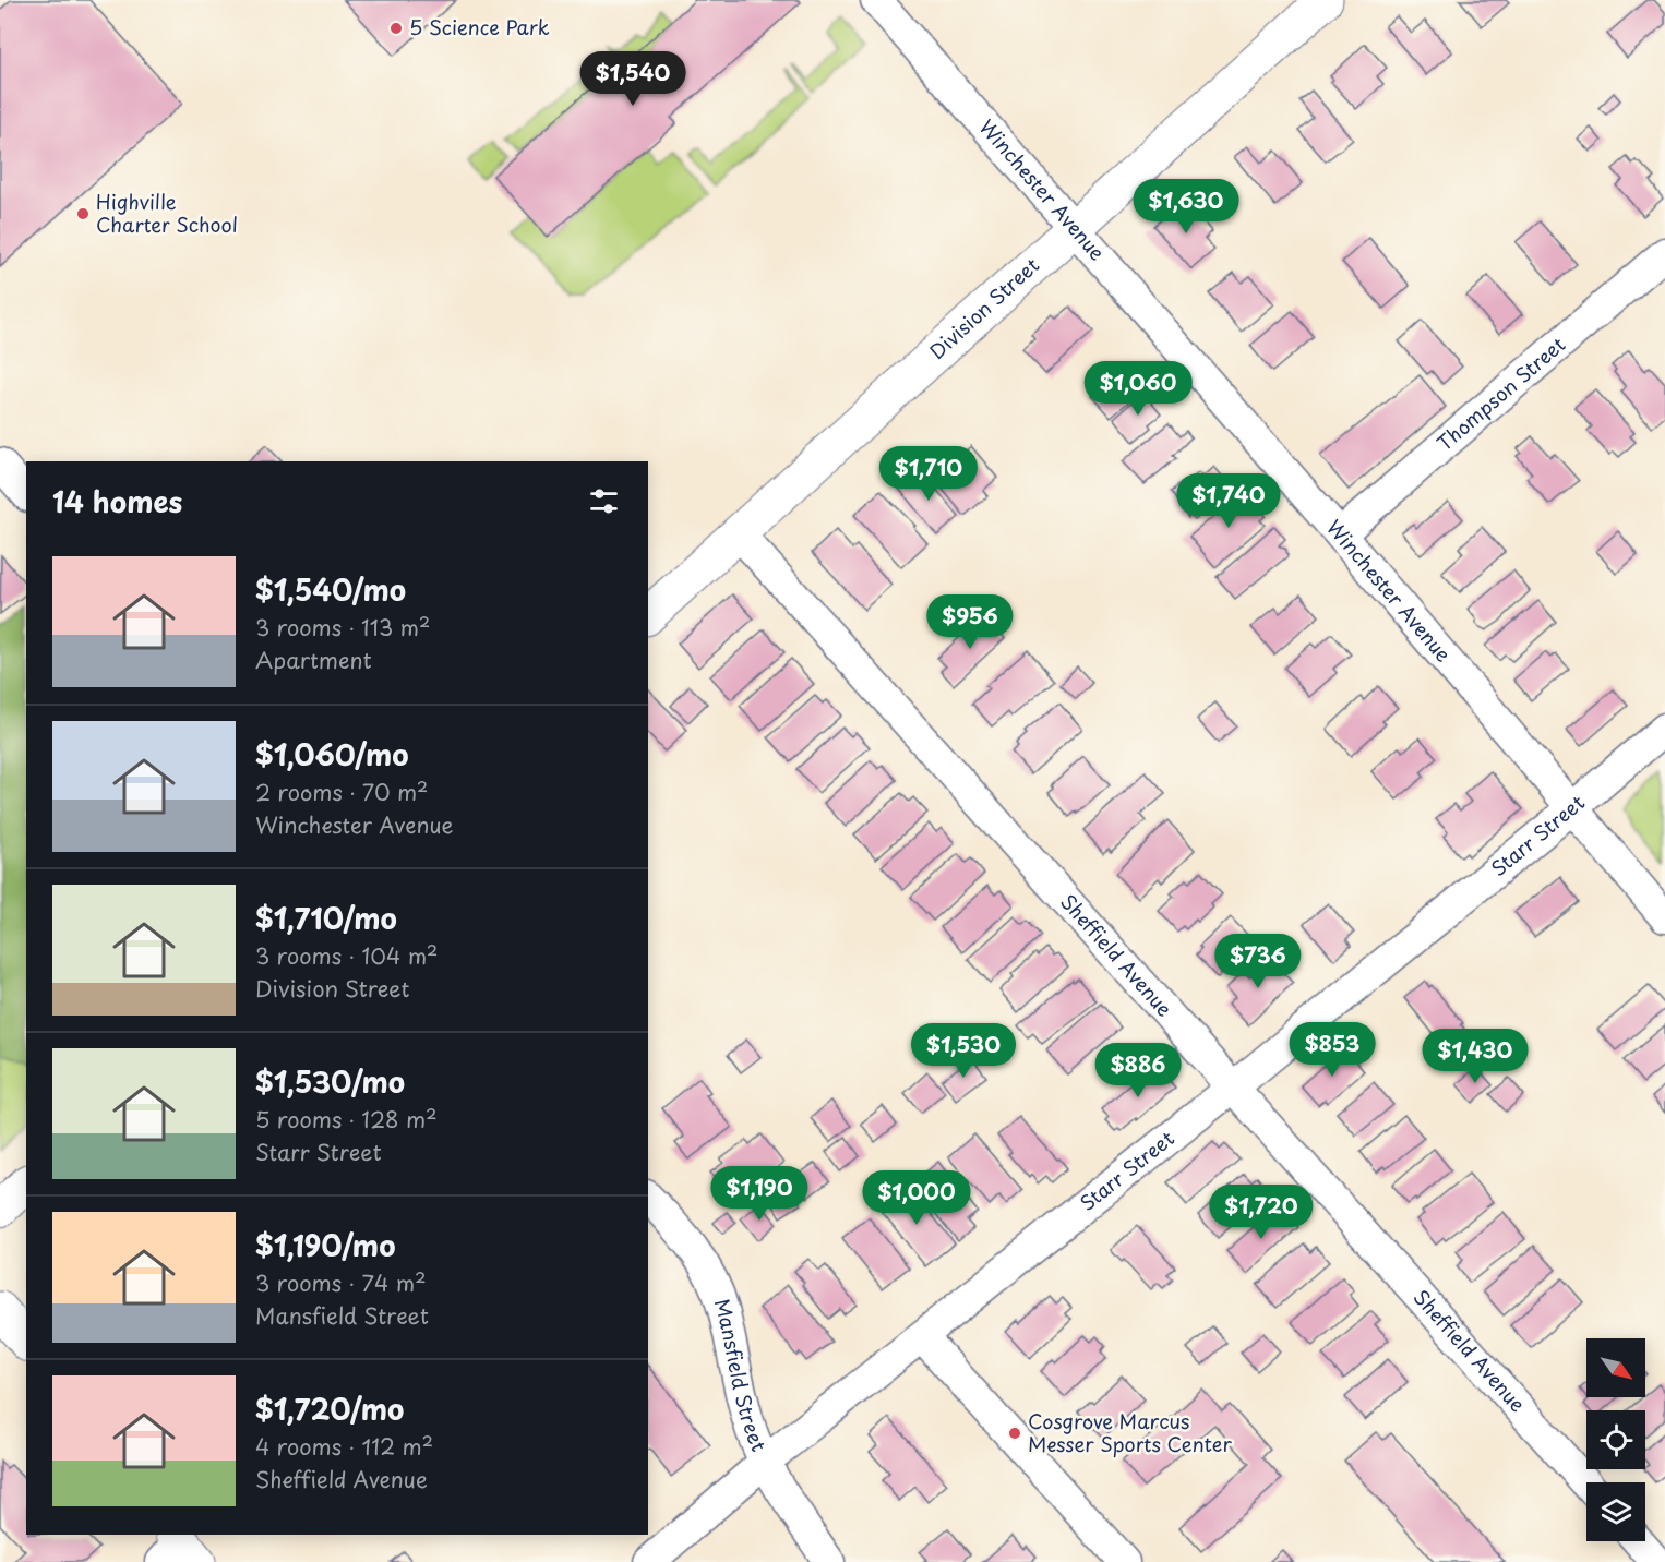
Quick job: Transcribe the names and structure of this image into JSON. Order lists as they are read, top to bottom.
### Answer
{
  "streets": {
    "main road": ["Division Street"],
    "street": [
      "Winchester Avenue",
      "Thompson Street",
      "Starr Street",
      "Sheffield Avenue",
      "Mansfield Street"
    ]
  },
  "crossings": [
    ["Winchester Avenue", "Division Street"],
    ["Winchester Avenue", "Thompson Street"],
    ["Winchester Avenue", "Starr Street"],
    ["Division Street", "Sheffield Avenue"],
    ["Starr Street", "Sheffield Avenue"],
    ["Starr Street", "Mansfield Street"]
  ],
  "places": ["5 Science Park", "Highville Charter School", "Cosgrove Marcus Messer Sports Center"],
  "north": "bottom right",
  "page": {
    "price": [
      "$1,540",
      "$1,630",
      "$1,060",
      "$1,710",
      "$1,740",
      "$956",
      "$736",
      "$853",
      "$1,530",
      "$1,430",
      "$886",
      "$1,190",
      "$1,000",
      "$1,720"
    ],
    "heading": "14 homes",
    "list": [
      {
        "name": "$1,540/mo",
        "note": "3 rooms · 113 m² · Apartment"
      },
      {
        "name": "$1,060/mo",
        "note": "2 rooms · 70 m² · Winchester Avenue"
      },
      {
        "name": "$1,710/mo",
        "note": "3 rooms · 104 m² · Division Street"
      },
      {
        "name": "$1,530/mo",
        "note": "5 rooms · 128 m² · Starr Street"
      },
      {
        "name": "$1,190/mo",
        "note": "3 rooms · 74 m² · Mansfield Street"
      },
      {
        "name": "$1,720/mo",
        "note": "4 rooms · 112 m² · Sheffield Avenue"
      }
    ]
  }
}
